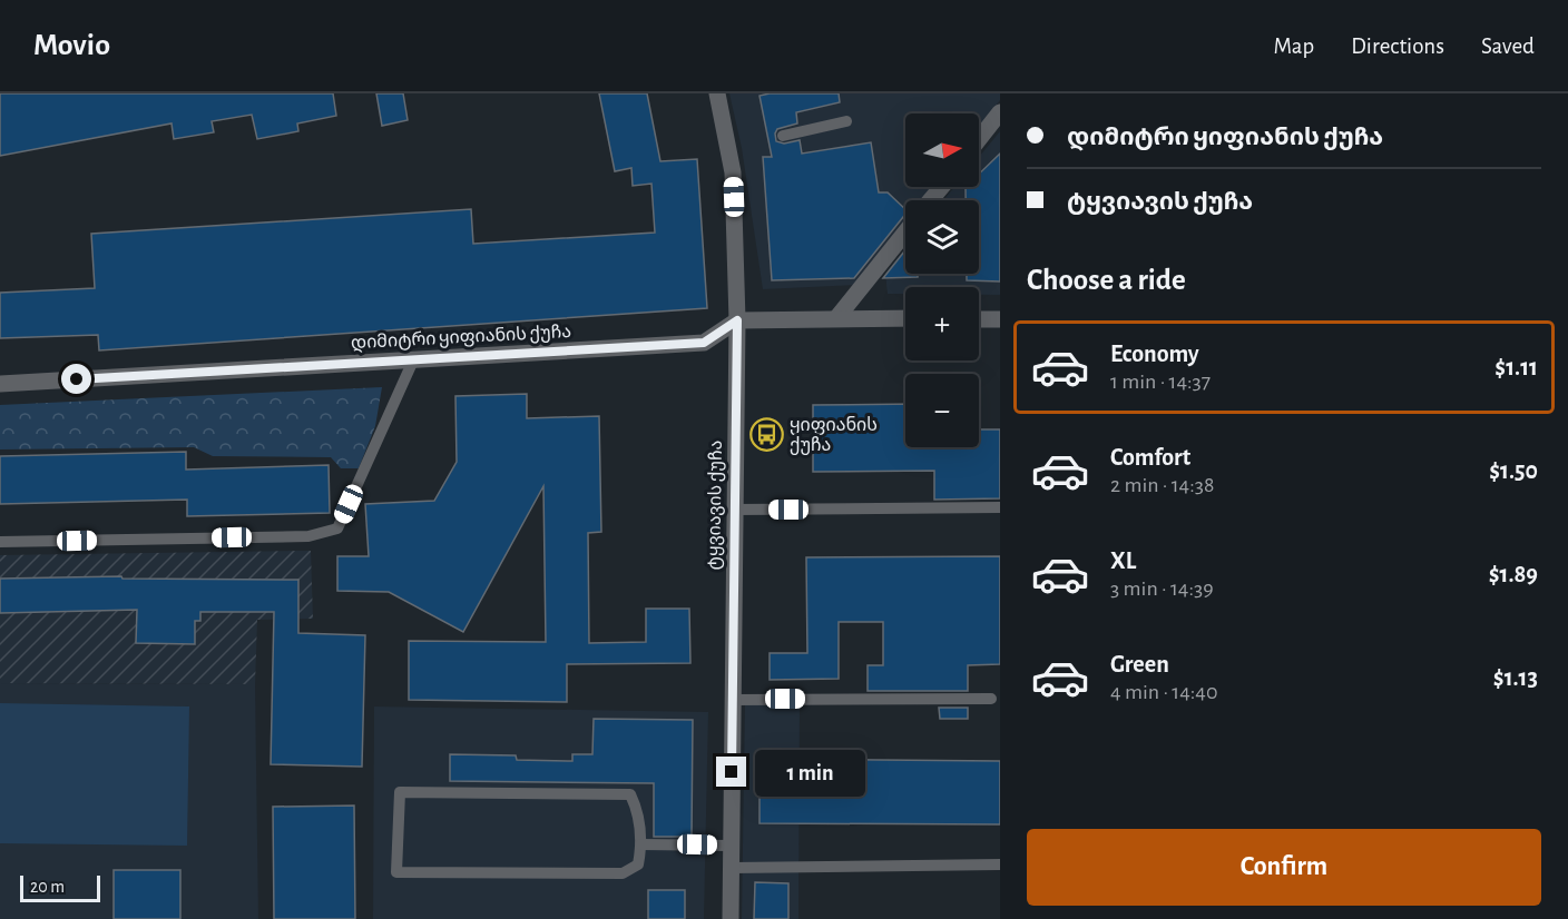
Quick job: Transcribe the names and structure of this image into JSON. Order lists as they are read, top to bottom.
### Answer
{
  "streets": {
    "street": ["დიმიტრი ყიფიანის ქუჩა", "ტყვიავის ქუჩა"]
  },
  "crossings": [
    ["დიმიტრი ყიფიანის ქუჩა", "ტყვიავის ქუჩა"]
  ],
  "places": {
    "bus stop": ["ყიფიანის ქუჩა"]
  },
  "scale_bar": "20 m",
  "north": "right",
  "page": {
    "header": "Movio",
    "nav": ["Map", "Directions", "Saved"],
    "banner": ["დიმიტრი ყიფიანის ქუჩა", "ტყვიავის ქუჩა"],
    "map_buttons": ["+", "−"],
    "heading": "Choose a ride",
    "list": [
      {
        "name": "Economy",
        "note": "1 min · 14:37",
        "value": "$1.11"
      },
      {
        "name": "Comfort",
        "note": "2 min · 14:38",
        "value": "$1.50"
      },
      {
        "name": "XL",
        "note": "3 min · 14:39",
        "value": "$1.89"
      },
      {
        "name": "Green",
        "note": "4 min · 14:40",
        "value": "$1.13"
      }
    ],
    "bubble": "1 min",
    "buttons": "Confirm",
    "scale": "20 m"
  }
}
